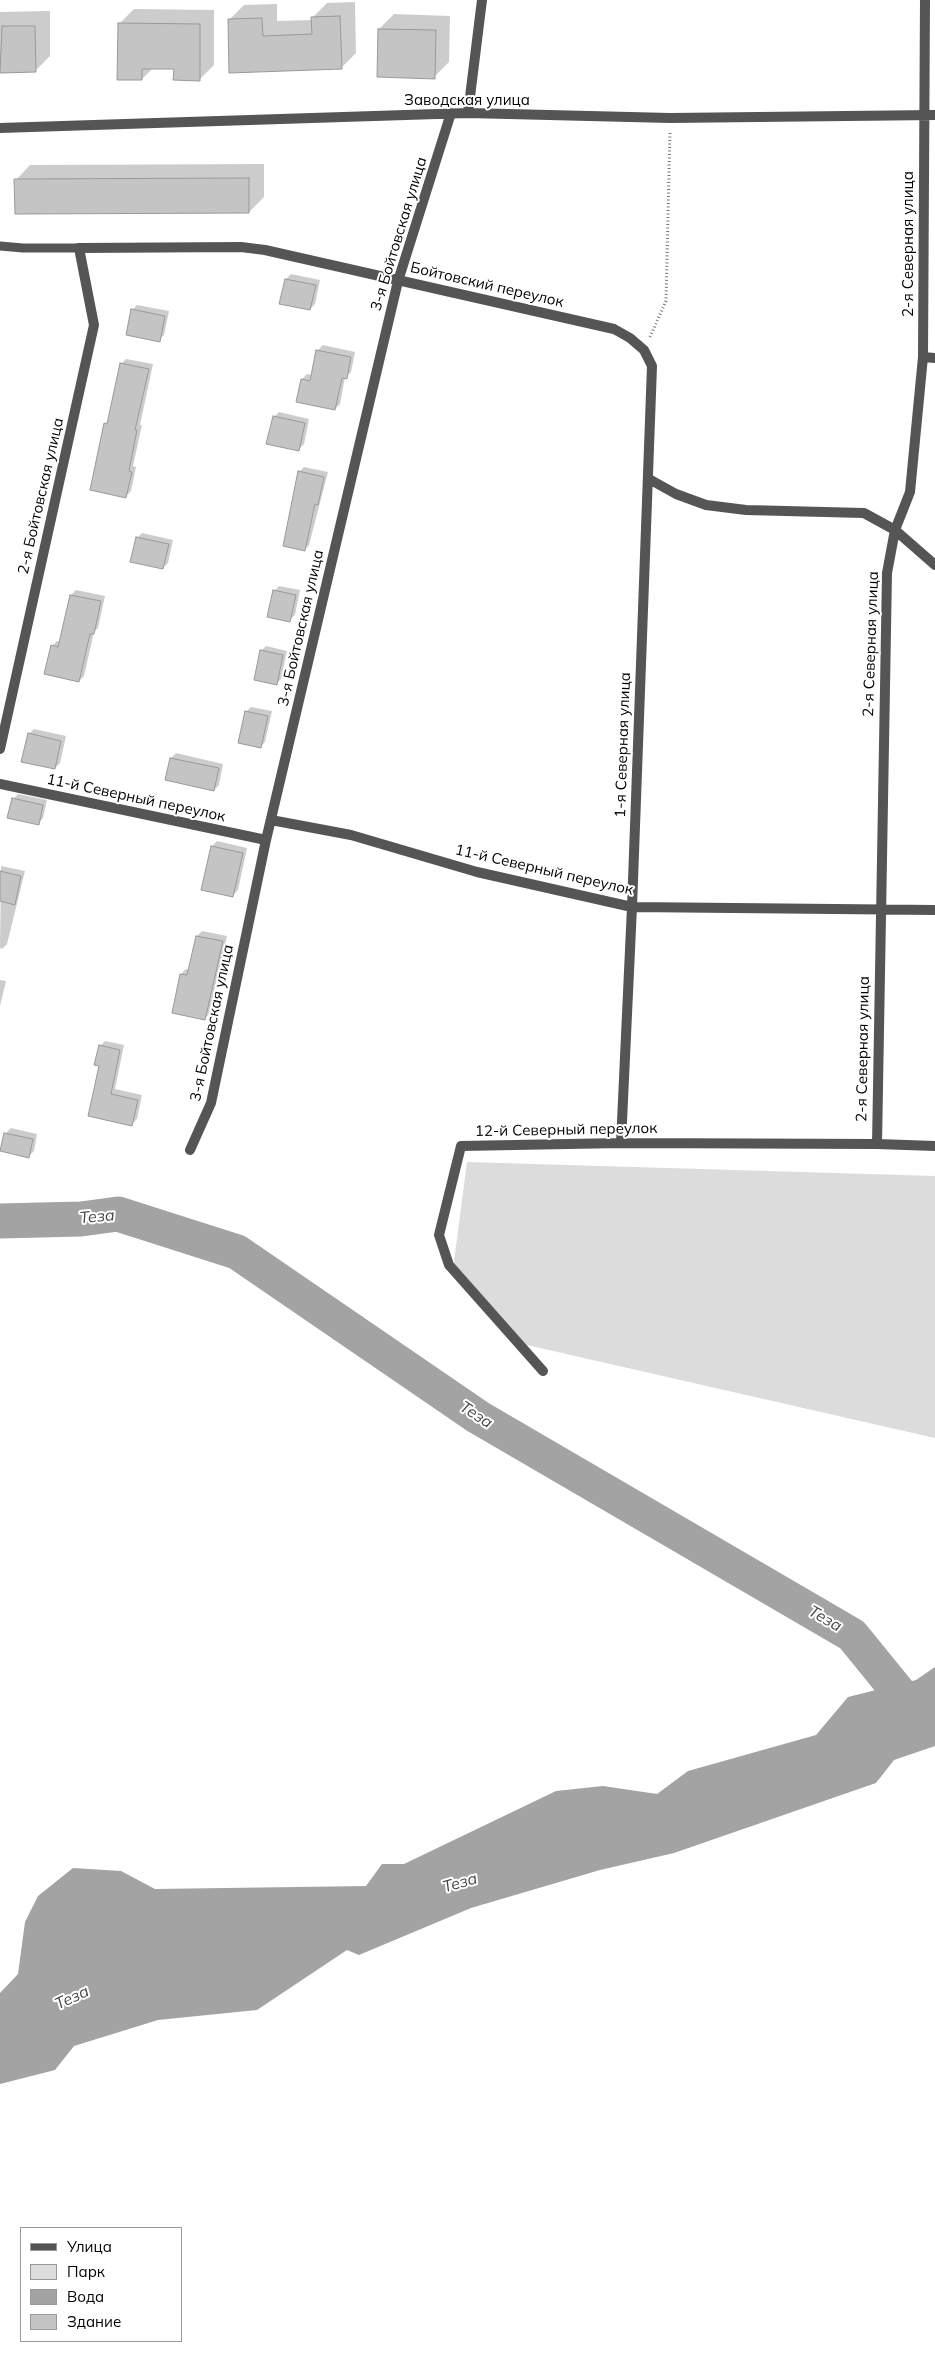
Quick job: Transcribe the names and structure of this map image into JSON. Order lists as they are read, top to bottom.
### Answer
{
  "streets": {
    "street": [
      "Заводская улица",
      "3-я Бойтовская улица",
      "2-я Северная улица",
      "Бойтовский переулок",
      "2-я Бойтовская улица",
      "1-я Северная улица",
      "11-й Северный переулок",
      "12-й Северный переулок"
    ]
  },
  "crossings": [
    ["Заводская улица", "3-я Бойтовская улица"],
    ["Заводская улица", "2-я Северная улица"],
    ["3-я Бойтовская улица", "Бойтовский переулок"],
    ["3-я Бойтовская улица", "11-й Северный переулок"],
    ["2-я Северная улица", "11-й Северный переулок"],
    ["2-я Северная улица", "12-й Северный переулок"],
    ["Бойтовский переулок", "2-я Бойтовская улица"],
    ["Бойтовский переулок", "1-я Северная улица"],
    ["1-я Северная улица", "11-й Северный переулок"],
    ["1-я Северная улица", "12-й Северный переулок"]
  ],
  "water": ["Теза"],
  "legend": [
    "Улица",
    "Парк",
    "Вода",
    "Здание"
  ]
}
